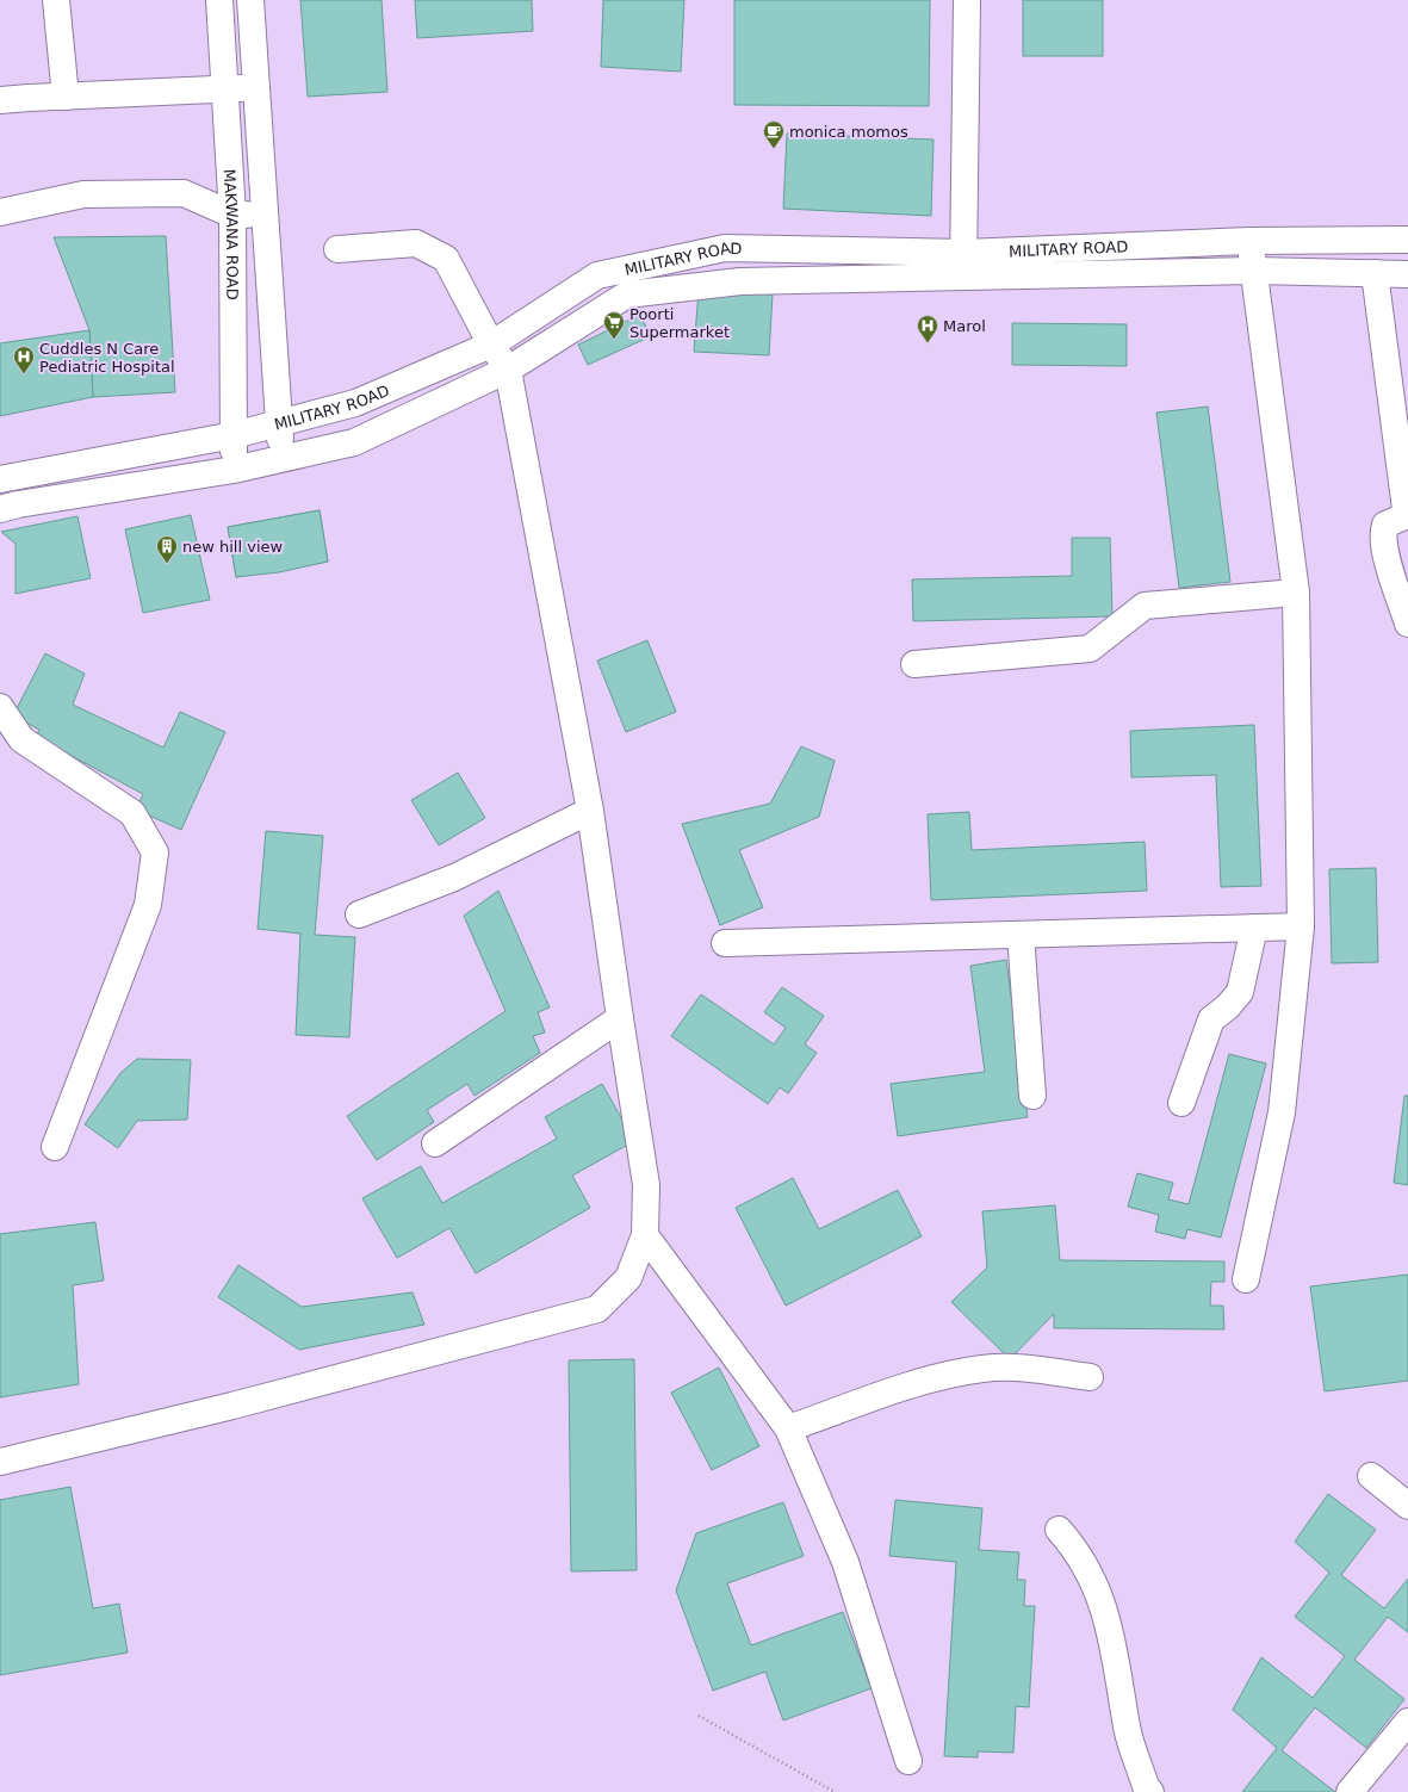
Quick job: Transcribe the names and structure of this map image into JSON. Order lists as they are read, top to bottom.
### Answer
{
  "streets": {
    "street": ["MAKWANA ROAD", "MILITARY ROAD"]
  },
  "crossings": [
    ["MAKWANA ROAD", "MILITARY ROAD"]
  ],
  "places": {
    "cafe": ["monica momos"],
    "supermarket": ["Poorti Supermarket"],
    "hospital": ["Marol", "Cuddles N Care Pediatric Hospital"],
    "building": ["new hill view"]
  }
}
